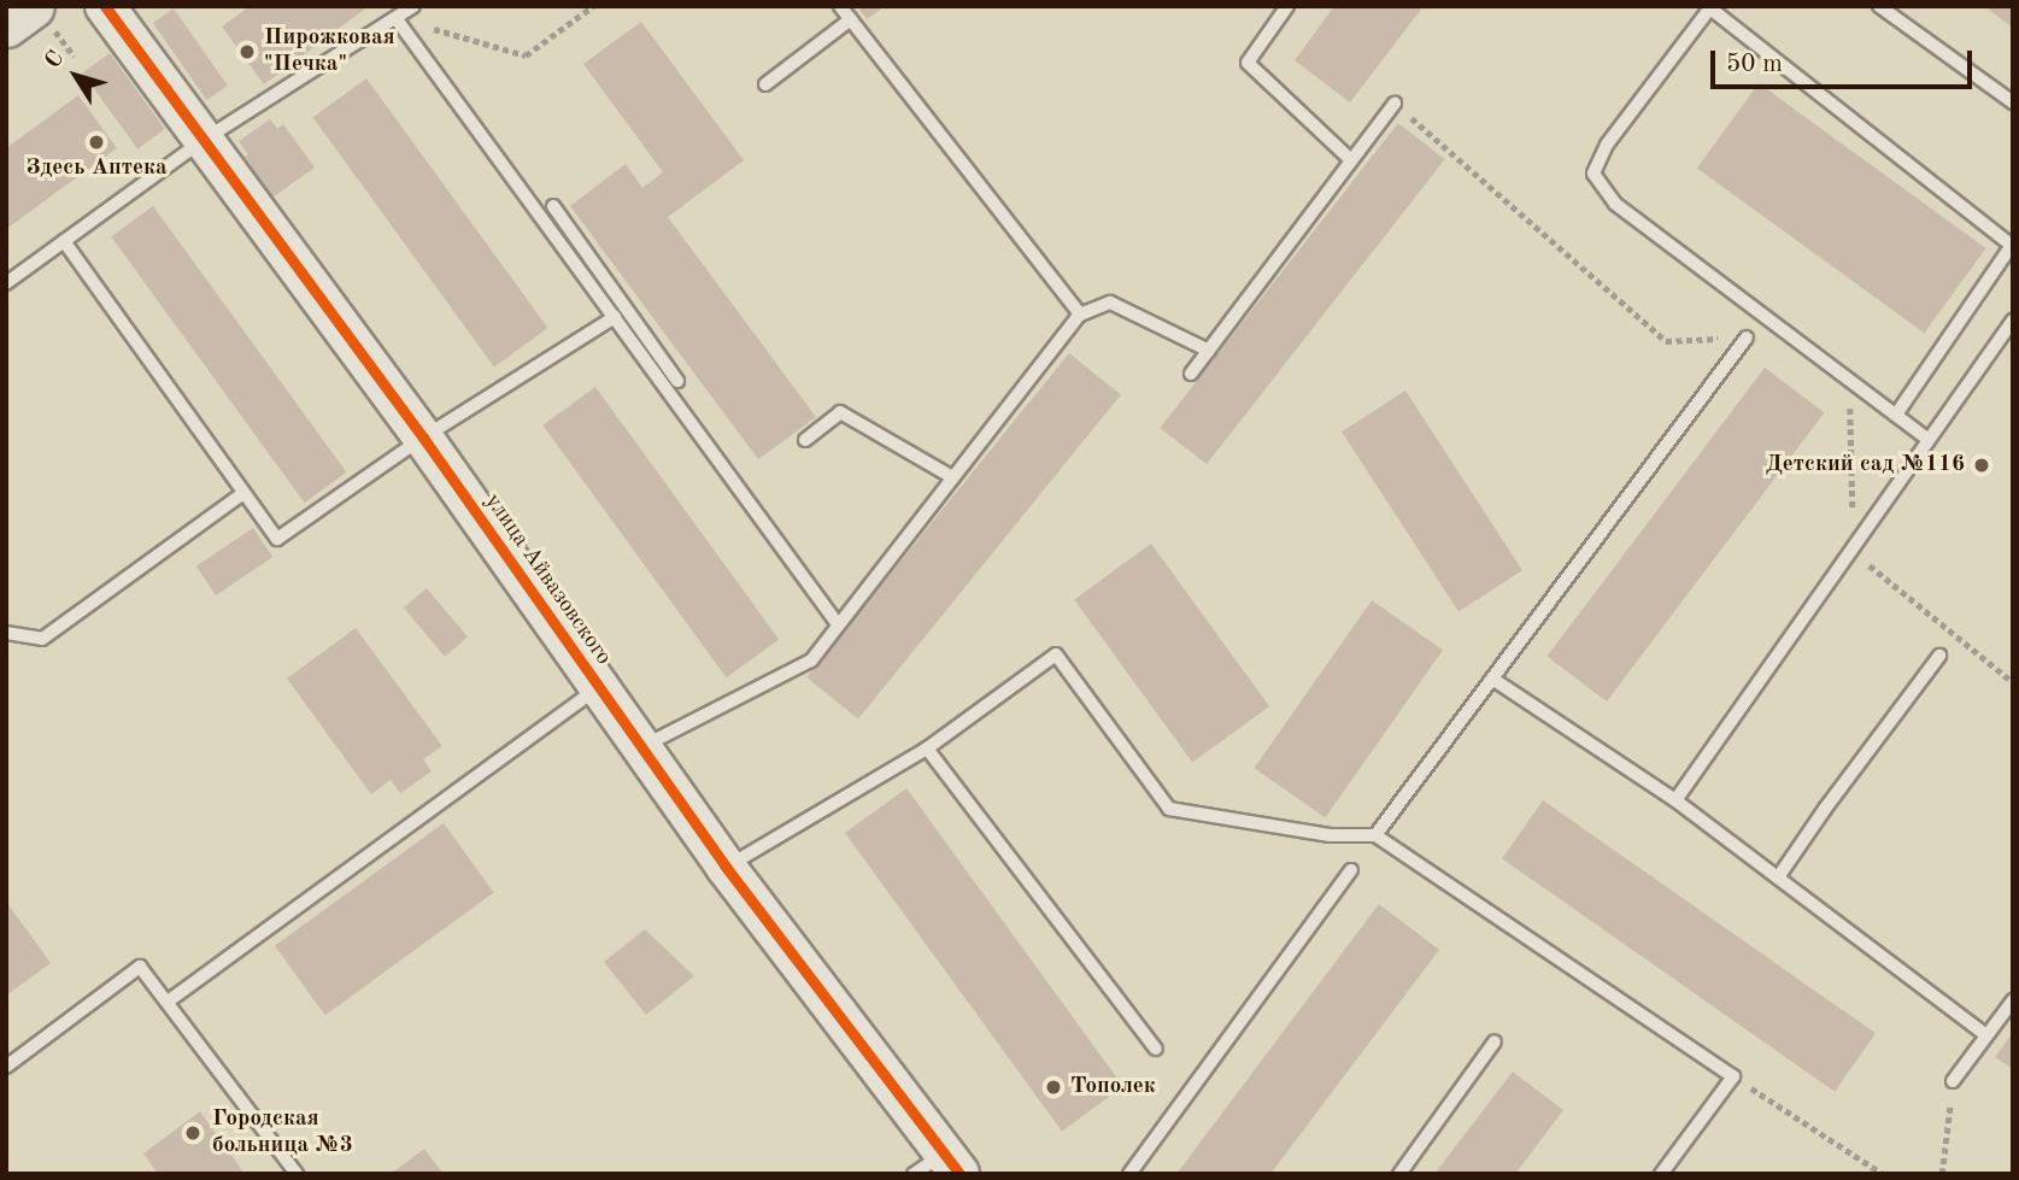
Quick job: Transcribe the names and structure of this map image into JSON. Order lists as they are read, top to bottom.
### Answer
{
  "streets": {
    "street": ["улица Айвазовского"]
  },
  "places": [
    "Пирожковая \"Печка\"",
    "Здесь Аптека",
    "Детский сад №116",
    "Тополек",
    "Городская больница №3"
  ],
  "scale_bar": "50 m",
  "north": "top left"
}
